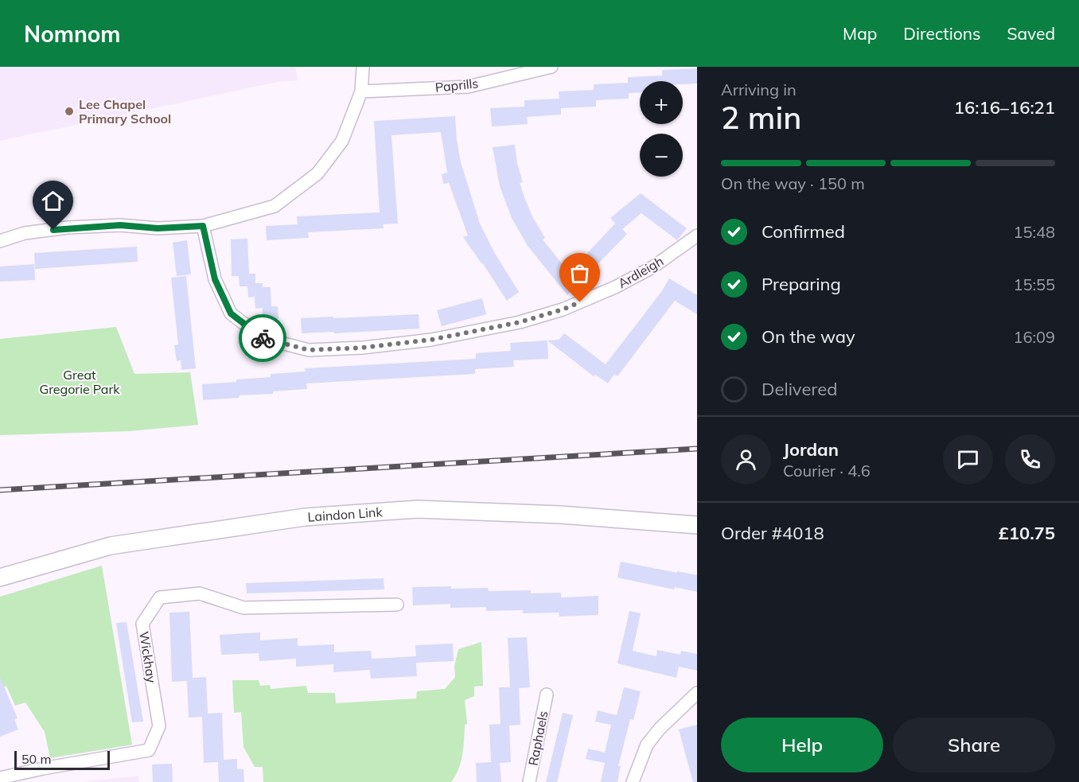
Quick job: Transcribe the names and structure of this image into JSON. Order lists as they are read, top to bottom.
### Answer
{
  "streets": {
    "main road": ["Laindon Link"],
    "street": [
      "Paprills",
      "Ardleigh",
      "Wickhay",
      "Raphaels"
    ]
  },
  "parks": ["Great Gregorie Park"],
  "places": ["Lee Chapel Primary School"],
  "scale_bar": "50 m",
  "page": {
    "header": "Nomnom",
    "nav": ["Map", "Directions", "Saved"],
    "heading": ["2 min", "Arriving in", "16:16–16:21"],
    "panel": [
      "Jordan",
      "Courier · 4.6",
      "Order #4018",
      "£10.75"
    ],
    "map_buttons": ["+", "−"],
    "bar": "On the way · 150 m",
    "list": [
      ["Confirmed", "15:48"],
      ["Preparing", "15:55"],
      ["On the way", "16:09"],
      "Delivered"
    ],
    "buttons": ["Help", "Share"],
    "scale": "50 m"
  }
}
